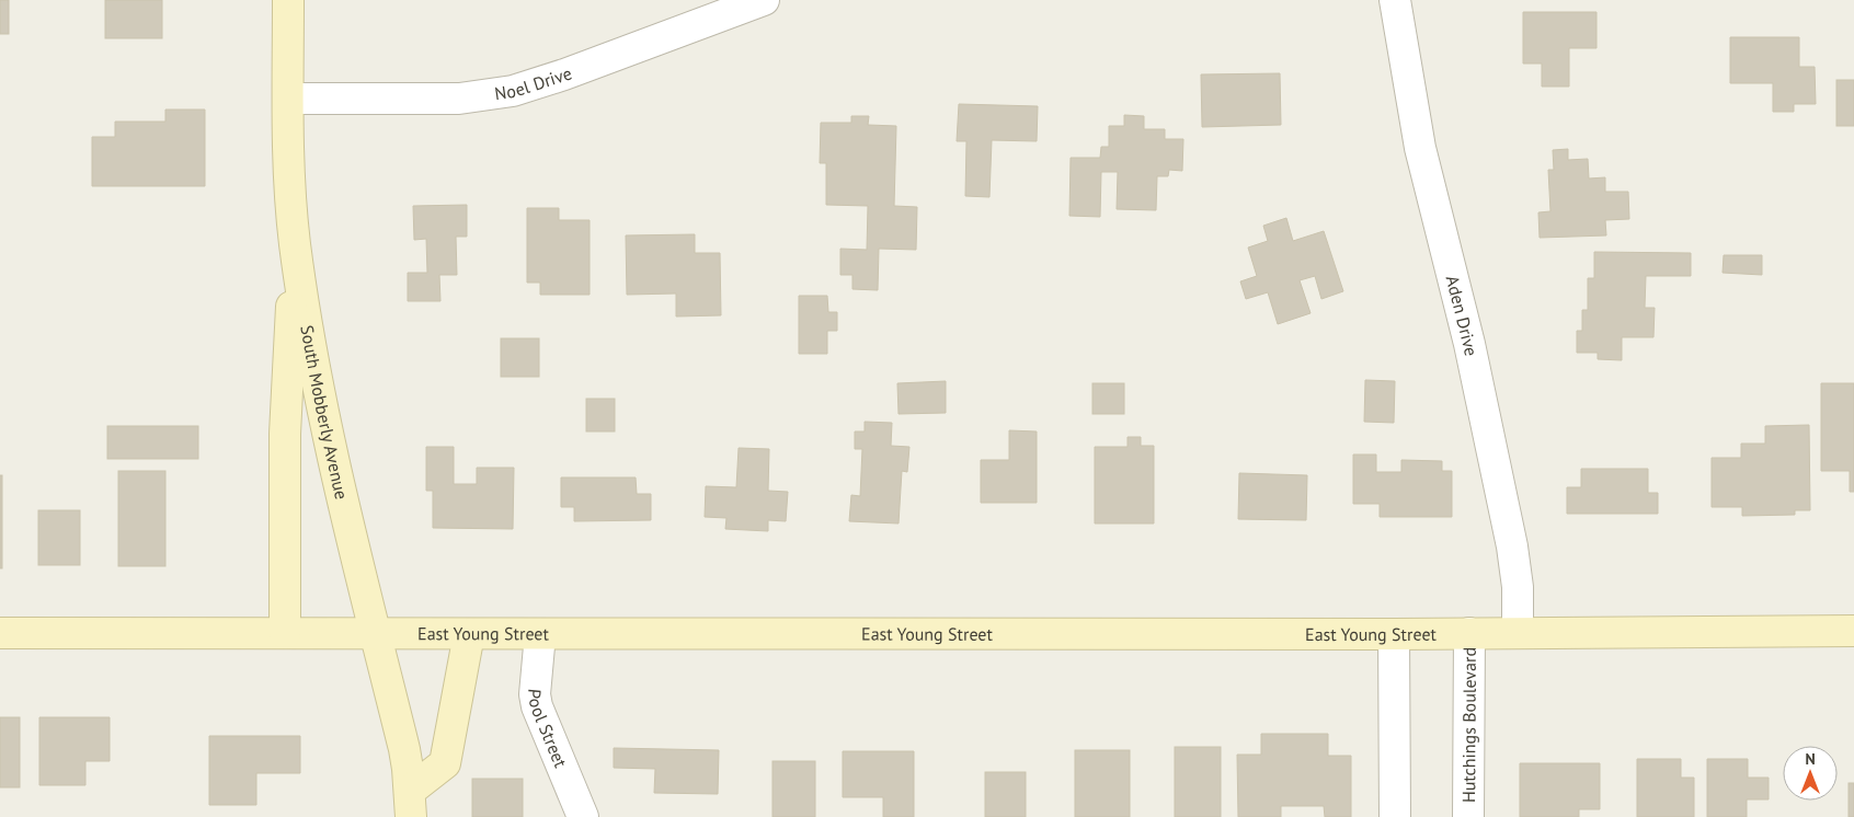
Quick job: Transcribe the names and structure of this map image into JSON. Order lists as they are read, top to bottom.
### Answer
{
  "streets": {
    "street": [
      "Noel Drive",
      "Aden Drive",
      "South Mobberly Avenue",
      "East Young Street",
      "Hutchings Boulevard",
      "Pool Street"
    ]
  },
  "crossings": [
    ["Noel Drive", "South Mobberly Avenue"],
    ["Aden Drive", "East Young Street"],
    ["South Mobberly Avenue", "East Young Street"],
    ["East Young Street", "Hutchings Boulevard"],
    ["East Young Street", "Pool Street"]
  ],
  "north": "top"
}
